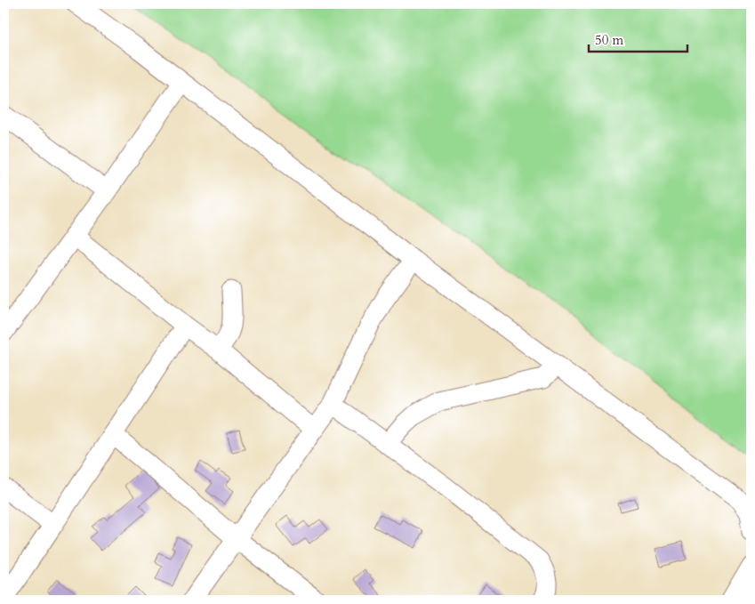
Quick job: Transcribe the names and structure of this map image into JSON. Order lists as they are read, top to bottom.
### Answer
{
  "scale_bar": "50 m"
}
